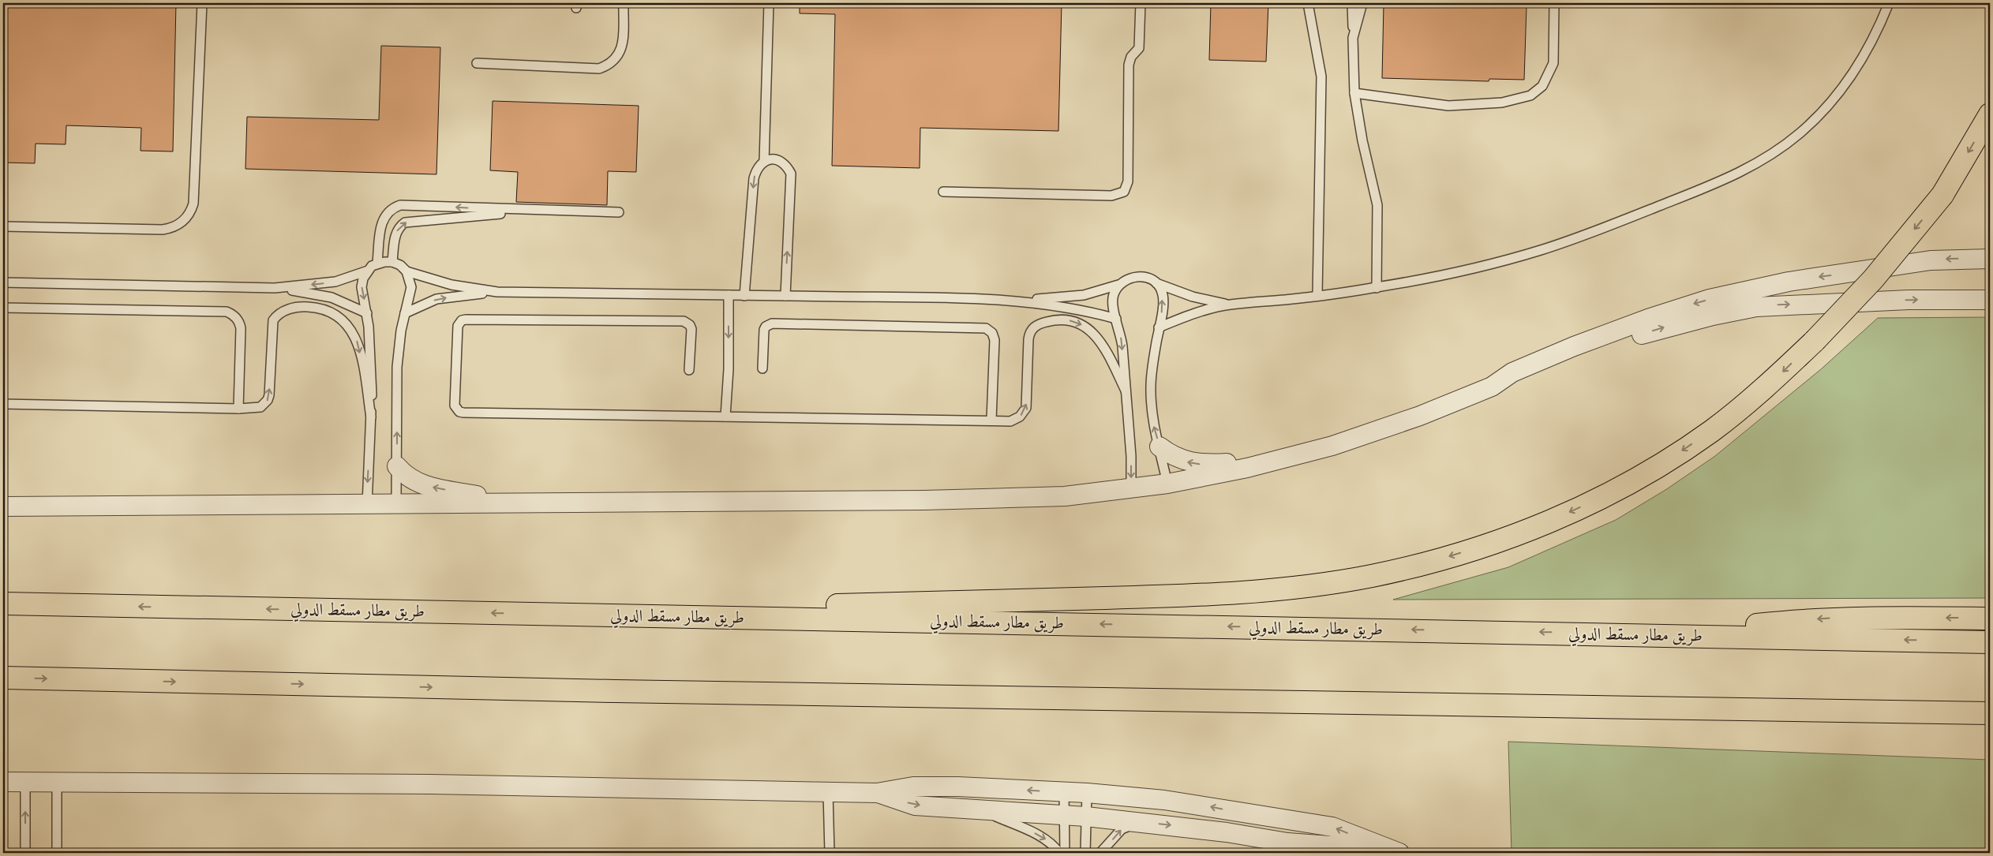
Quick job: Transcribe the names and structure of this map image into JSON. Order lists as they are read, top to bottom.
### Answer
{
  "streets": {
    "main road": ["طريق مطار مسقط الدولي"]
  }
}
